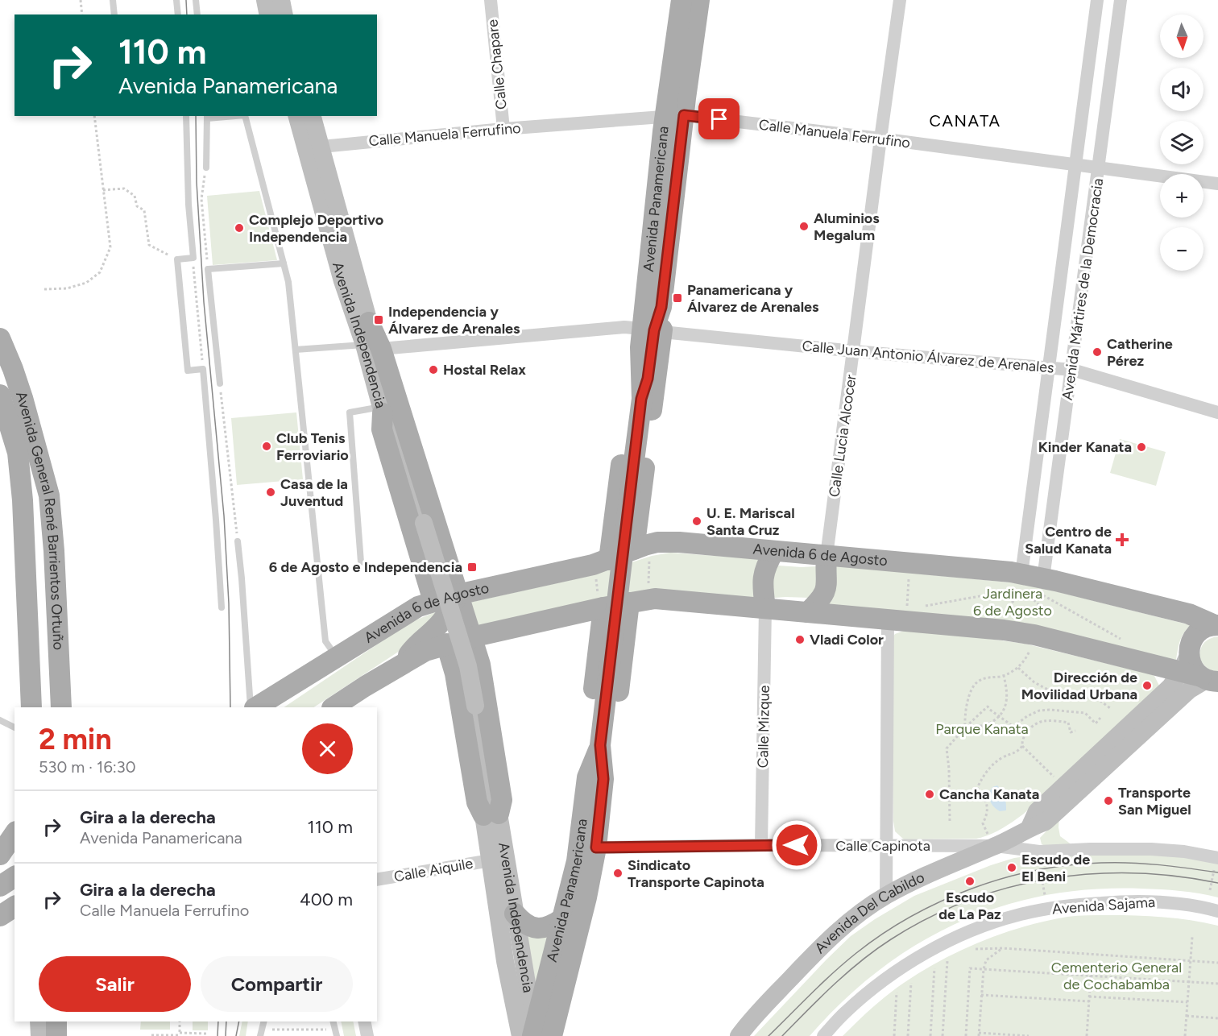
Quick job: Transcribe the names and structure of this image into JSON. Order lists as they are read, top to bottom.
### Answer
{
  "streets": {
    "main road": [
      "Avenida Panamericana",
      "Avenida Independencia",
      "Avenida General René Barrientos Ortuño",
      "Avenida 6 de Agosto",
      "Avenida Del Cabildo"
    ],
    "street": [
      "Calle Chapare",
      "Calle Manuela Ferrufino",
      "Avenida Mártires de la Democracia",
      "Calle Juan Antonio Álvarez de Arenales",
      "Calle Lucia Alcocer",
      "Calle Mizque",
      "Calle Capinota",
      "Calle Aiquile",
      "Avenida Sajama"
    ]
  },
  "crossings": [
    ["Calle Chapare", "Calle Manuela Ferrufino"],
    ["Calle Manuela Ferrufino", "Avenida Panamericana"],
    ["Calle Manuela Ferrufino", "Avenida Mártires de la Democracia"],
    ["Calle Manuela Ferrufino", "Avenida Independencia"],
    ["Calle Manuela Ferrufino", "Calle Lucia Alcocer"],
    ["Avenida Panamericana", "Avenida Independencia"],
    ["Avenida Panamericana", "Calle Juan Antonio Álvarez de Arenales"],
    ["Avenida Panamericana", "Calle Capinota"],
    ["Avenida Mártires de la Democracia", "Calle Juan Antonio Álvarez de Arenales"],
    ["Avenida Mártires de la Democracia", "Avenida 6 de Agosto"],
    ["Avenida Independencia", "Calle Juan Antonio Álvarez de Arenales"],
    ["Avenida Independencia", "Calle Aiquile"],
    ["Calle Juan Antonio Álvarez de Arenales", "Calle Lucia Alcocer"],
    ["Calle Lucia Alcocer", "Avenida 6 de Agosto"],
    ["Calle Lucia Alcocer", "Calle Mizque"],
    ["Avenida 6 de Agosto", "Calle Mizque"],
    ["Calle Mizque", "Calle Capinota"],
    ["Calle Capinota", "Avenida Del Cabildo"]
  ],
  "districts": ["CANATA"],
  "parks": ["Jardinera 6 de Agosto", "Parque Kanata", "Cementerio General de Cochabamba"],
  "places": {
    "other": [
      "Aluminios Megalum",
      "Complejo Deportivo Independencia",
      "Catherine Pérez",
      "Hostal Relax",
      "Club Tenis Ferroviario",
      "Kinder Kanata",
      "Casa de la Juventud",
      "U. E. Mariscal Santa Cruz",
      "Vladi Color",
      "Dirección de Movilidad Urbana",
      "Cancha Kanata",
      "Transporte San Miguel",
      "Escudo de El Beni",
      "Sindicato Transporte Capinota",
      "Escudo de La Paz"
    ],
    "transit": ["Panamericana y Álvarez de Arenales", "Independencia y Álvarez de Arenales", "6 de Agosto e Independencia"],
    "health": ["Centro de Salud Kanata"]
  },
  "north": "bottom",
  "page": {
    "map_buttons": ["+", "−"],
    "turn": ["110 m", "Avenida Panamericana"],
    "heading": ["2 min", "530 m · 16:30"],
    "list": [
      {
        "name": "Gira a la derecha",
        "note": "Avenida Panamericana",
        "value": "110 m"
      },
      {
        "name": "Gira a la derecha",
        "note": "Calle Manuela Ferrufino",
        "value": "400 m"
      }
    ],
    "buttons": ["Salir", "Compartir"]
  }
}
